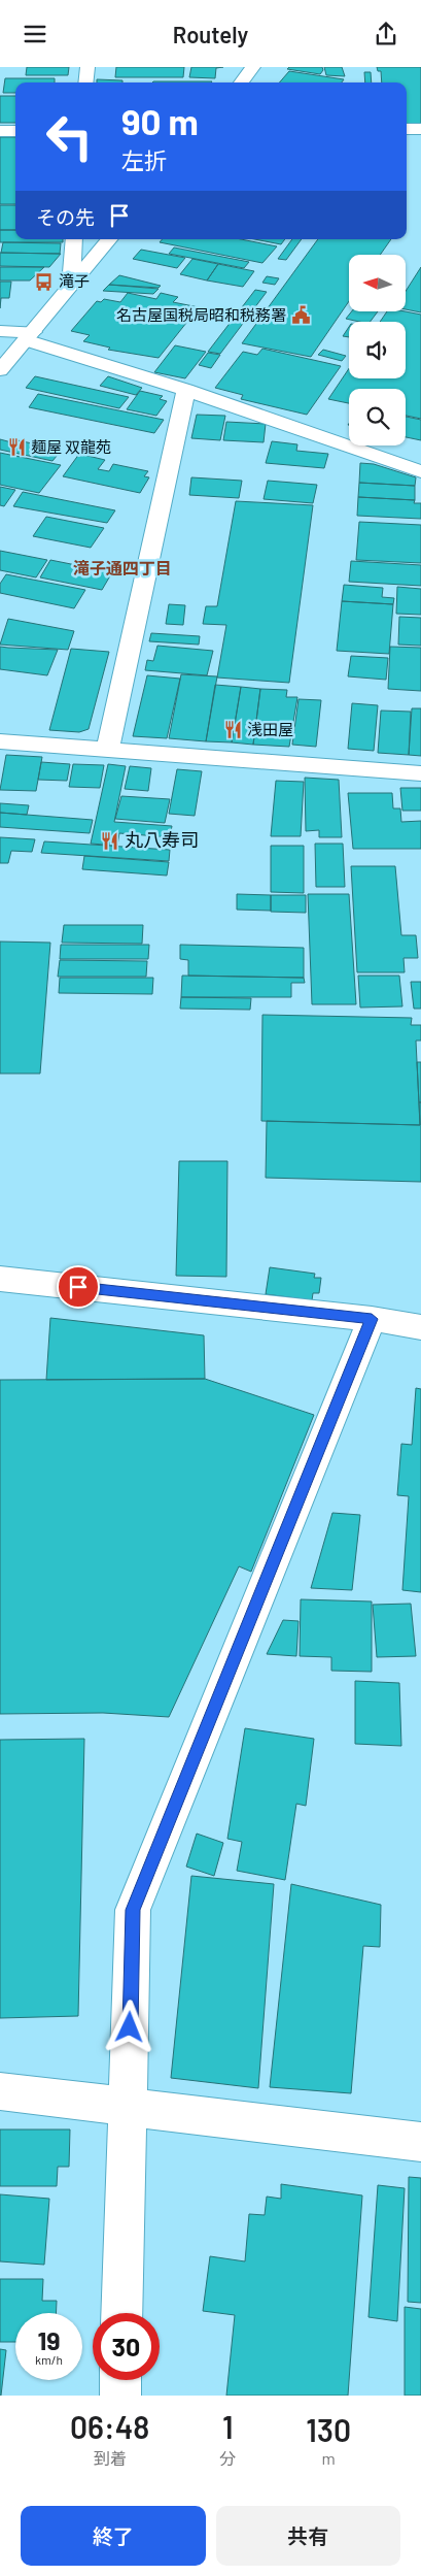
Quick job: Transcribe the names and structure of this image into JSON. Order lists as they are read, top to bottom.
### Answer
{
  "districts": ["滝子通四丁目"],
  "places": {
    "bus stop": ["滝子"],
    "public building": ["名古屋国税局昭和税務署"],
    "restaurant": ["麺屋 双龍苑", "浅田屋", "丸八寿司"]
  },
  "north": "left",
  "page": {
    "header": "Routely",
    "turn": ["90 m", "左折"],
    "then": "その先",
    "speed": "19 km/h",
    "limit": "30",
    "eta": [
      "06:48",
      "到着",
      "1",
      "分",
      "130",
      "m"
    ],
    "buttons": ["終了", "共有"]
  }
}
